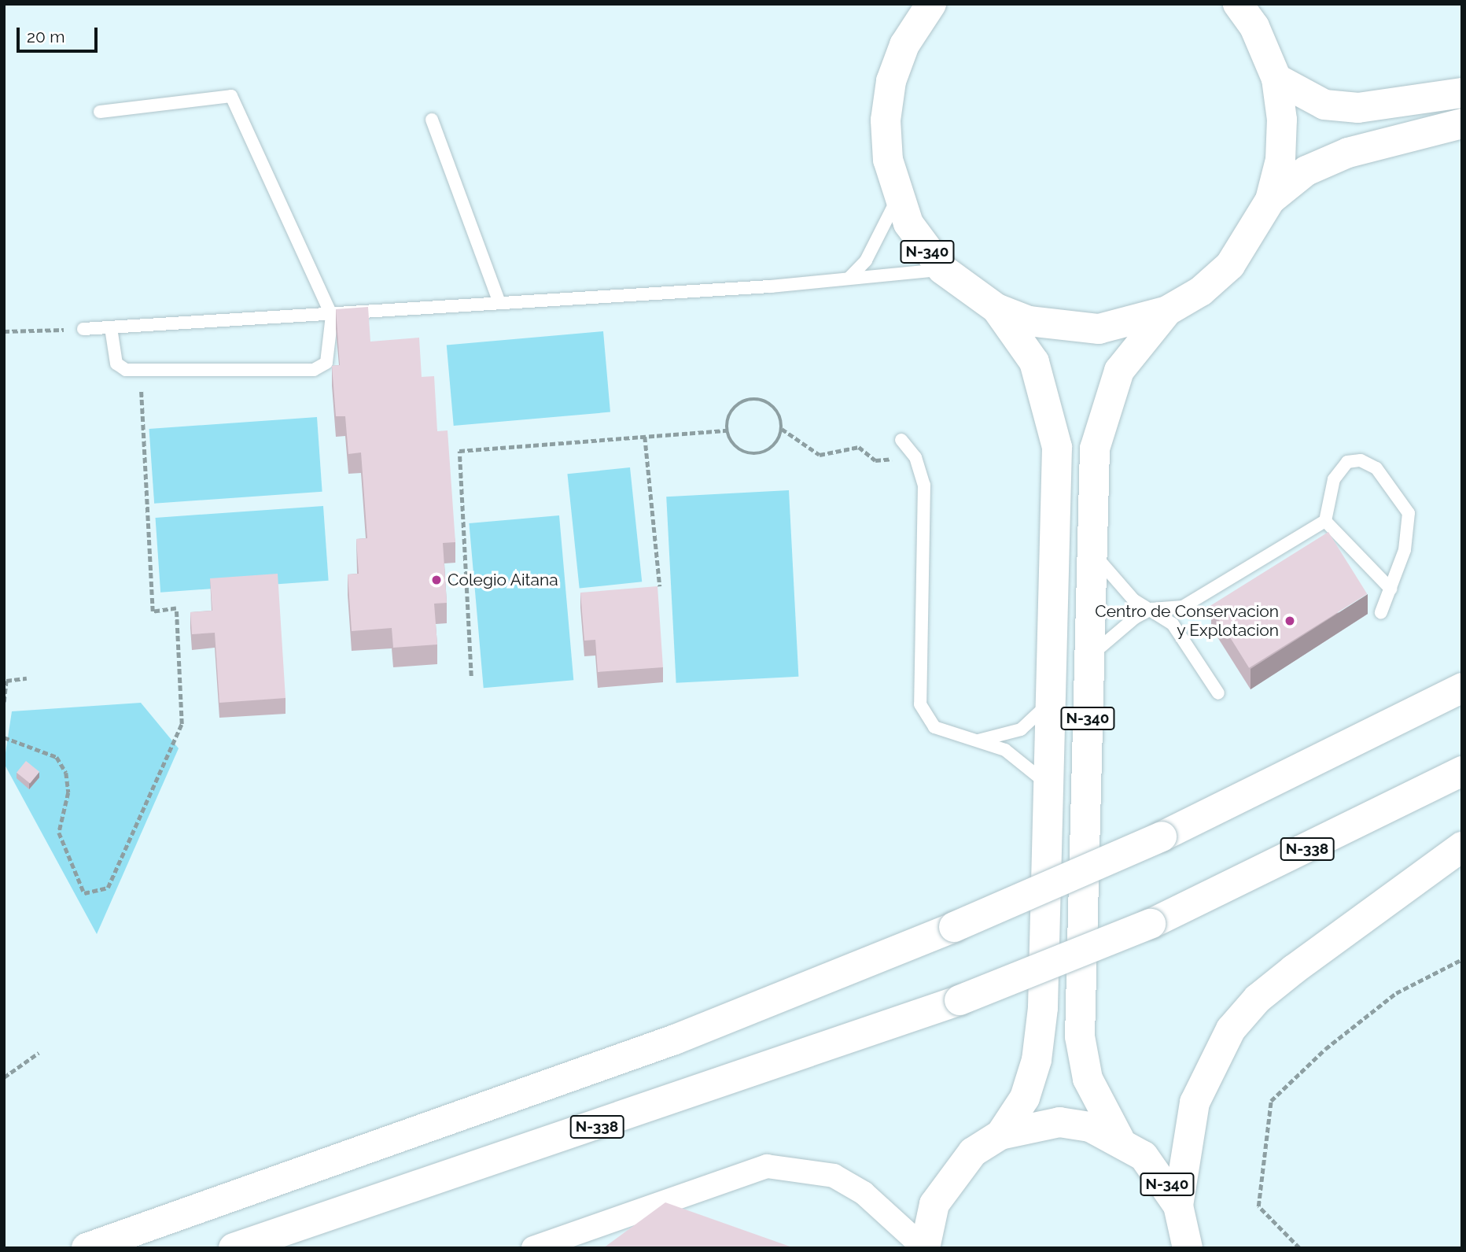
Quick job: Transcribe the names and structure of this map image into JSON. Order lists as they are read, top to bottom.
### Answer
{
  "streets": {
    "highway": ["N-340", "N-338"]
  },
  "places": ["Colegio Aitana", "Centro de Conservacion y Explotacion"],
  "scale_bar": "20 m"
}
